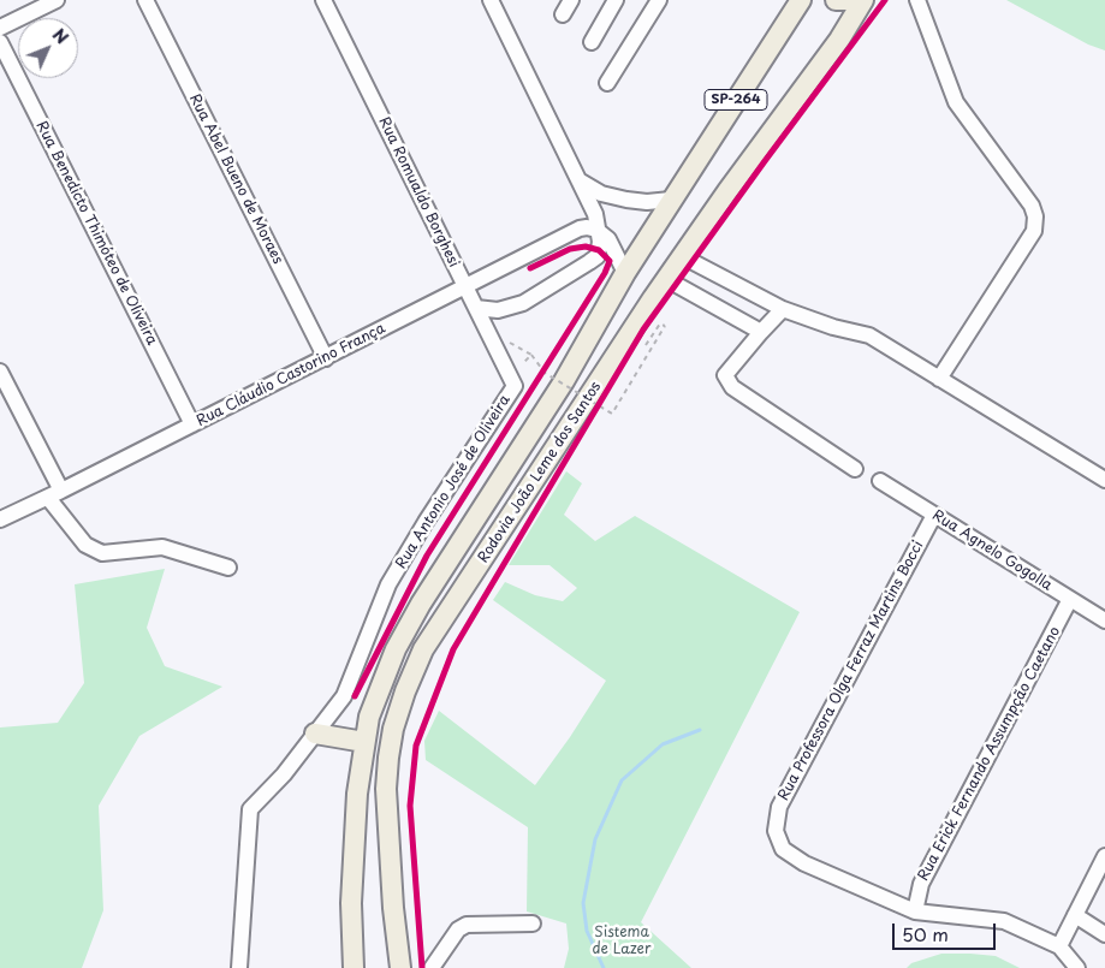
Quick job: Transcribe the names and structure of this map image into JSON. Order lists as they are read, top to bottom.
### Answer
{
  "streets": {
    "main road": ["SP-264", "Rodovia João Leme dos Santos"],
    "street": [
      "Rua Abel Bueno de Moraes",
      "Rua Romualdo Borghesi",
      "Rua Benedicto Thimóteo de Oliveira",
      "Rua Cláudio Castorino França",
      "Rua Antonio José de Oliveira",
      "Rua Agnelo Gogolla",
      "Rua Professora Olga Ferraz Martins Bocci",
      "Rua Erick Fernando Assumpção Caetano"
    ]
  },
  "crossings": [
    ["Rua Abel Bueno de Moraes", "Rua Cláudio Castorino França"],
    ["Rua Romualdo Borghesi", "Rua Cláudio Castorino França"],
    ["Rua Romualdo Borghesi", "Rua Antonio José de Oliveira"],
    ["Rua Benedicto Thimóteo de Oliveira", "Rua Cláudio Castorino França"],
    ["Rua Agnelo Gogolla", "Rua Professora Olga Ferraz Martins Bocci"],
    ["Rua Agnelo Gogolla", "Rua Erick Fernando Assumpção Caetano"],
    ["Rua Professora Olga Ferraz Martins Bocci", "Rua Erick Fernando Assumpção Caetano"]
  ],
  "parks": ["Sistema de Lazer"],
  "scale_bar": "50 m",
  "north": "top right"
}
